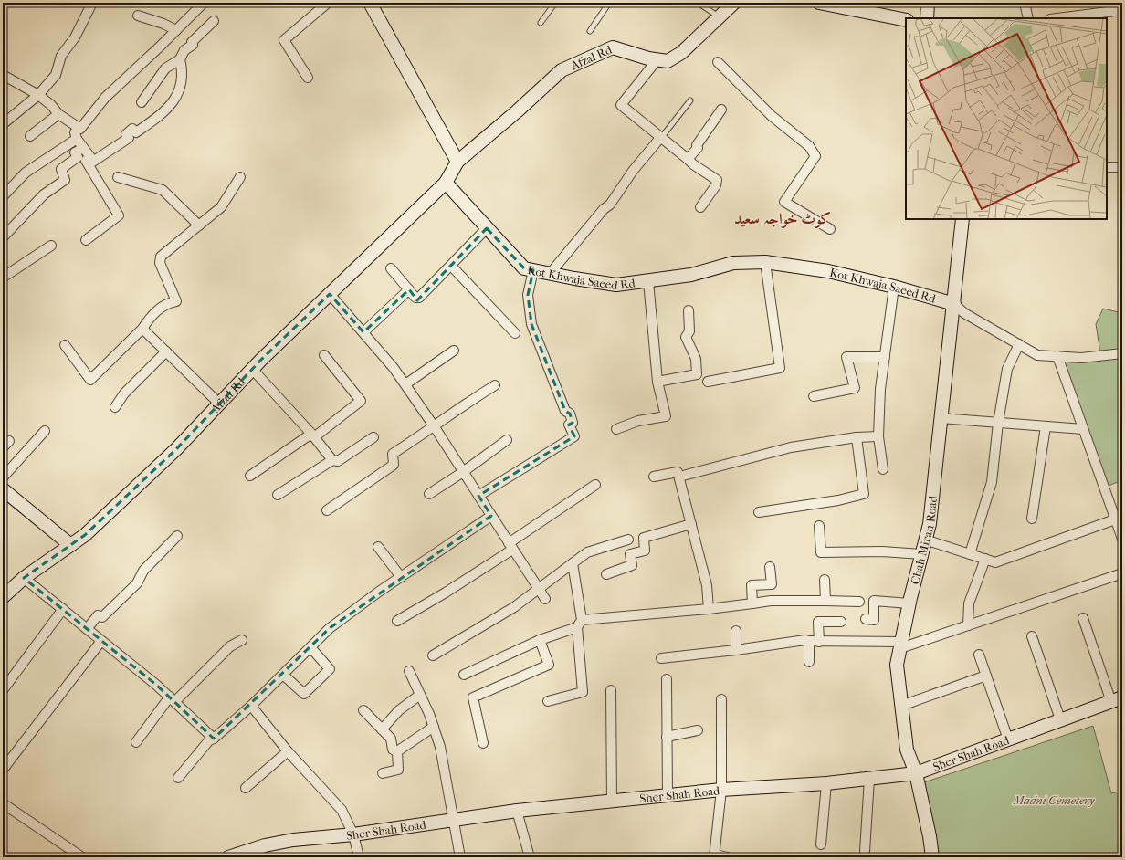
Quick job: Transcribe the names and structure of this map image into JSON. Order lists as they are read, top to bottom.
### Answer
{
  "streets": {
    "street": [
      "Afzal Rd",
      "Kot Khwaja Saeed Rd",
      "Chah Miran Road",
      "Sher Shah Road"
    ]
  },
  "crossings": [
    ["Afzal Rd", "Kot Khwaja Saeed Rd"],
    ["Kot Khwaja Saeed Rd", "Chah Miran Road"],
    ["Chah Miran Road", "Sher Shah Road"]
  ],
  "districts": ["کوٹ خواجہ سعید"],
  "parks": ["Madni Cemetery"]
}
